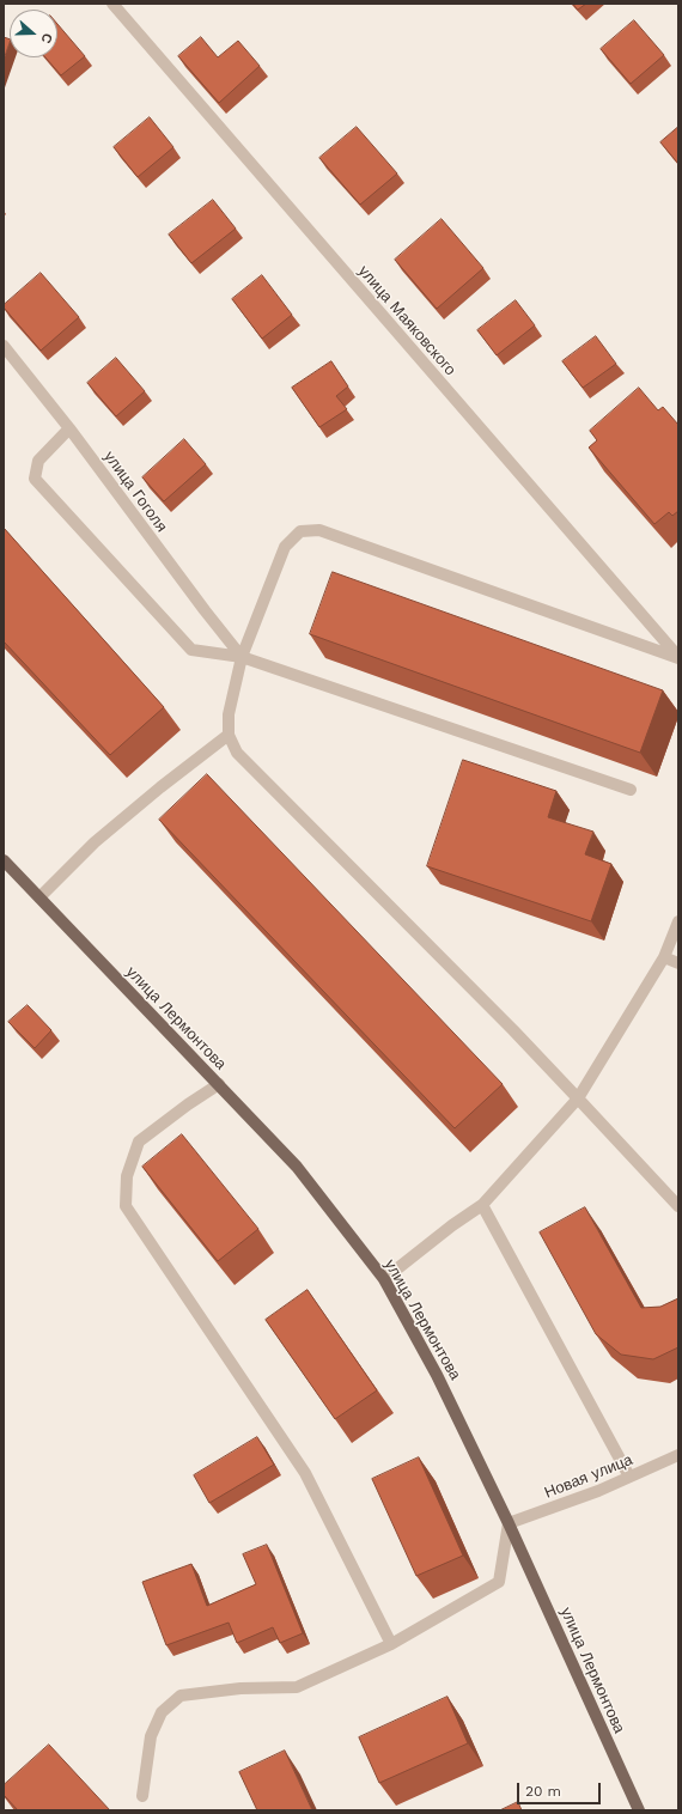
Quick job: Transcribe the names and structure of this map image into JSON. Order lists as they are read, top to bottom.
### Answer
{
  "streets": {
    "main road": ["улица Лермонтова"],
    "street": ["улица Маяковского", "улица Гоголя", "Новая улица"]
  },
  "crossings": [
    ["улица Лермонтова", "Новая улица"]
  ],
  "scale_bar": "20 m",
  "north": "right"
}
